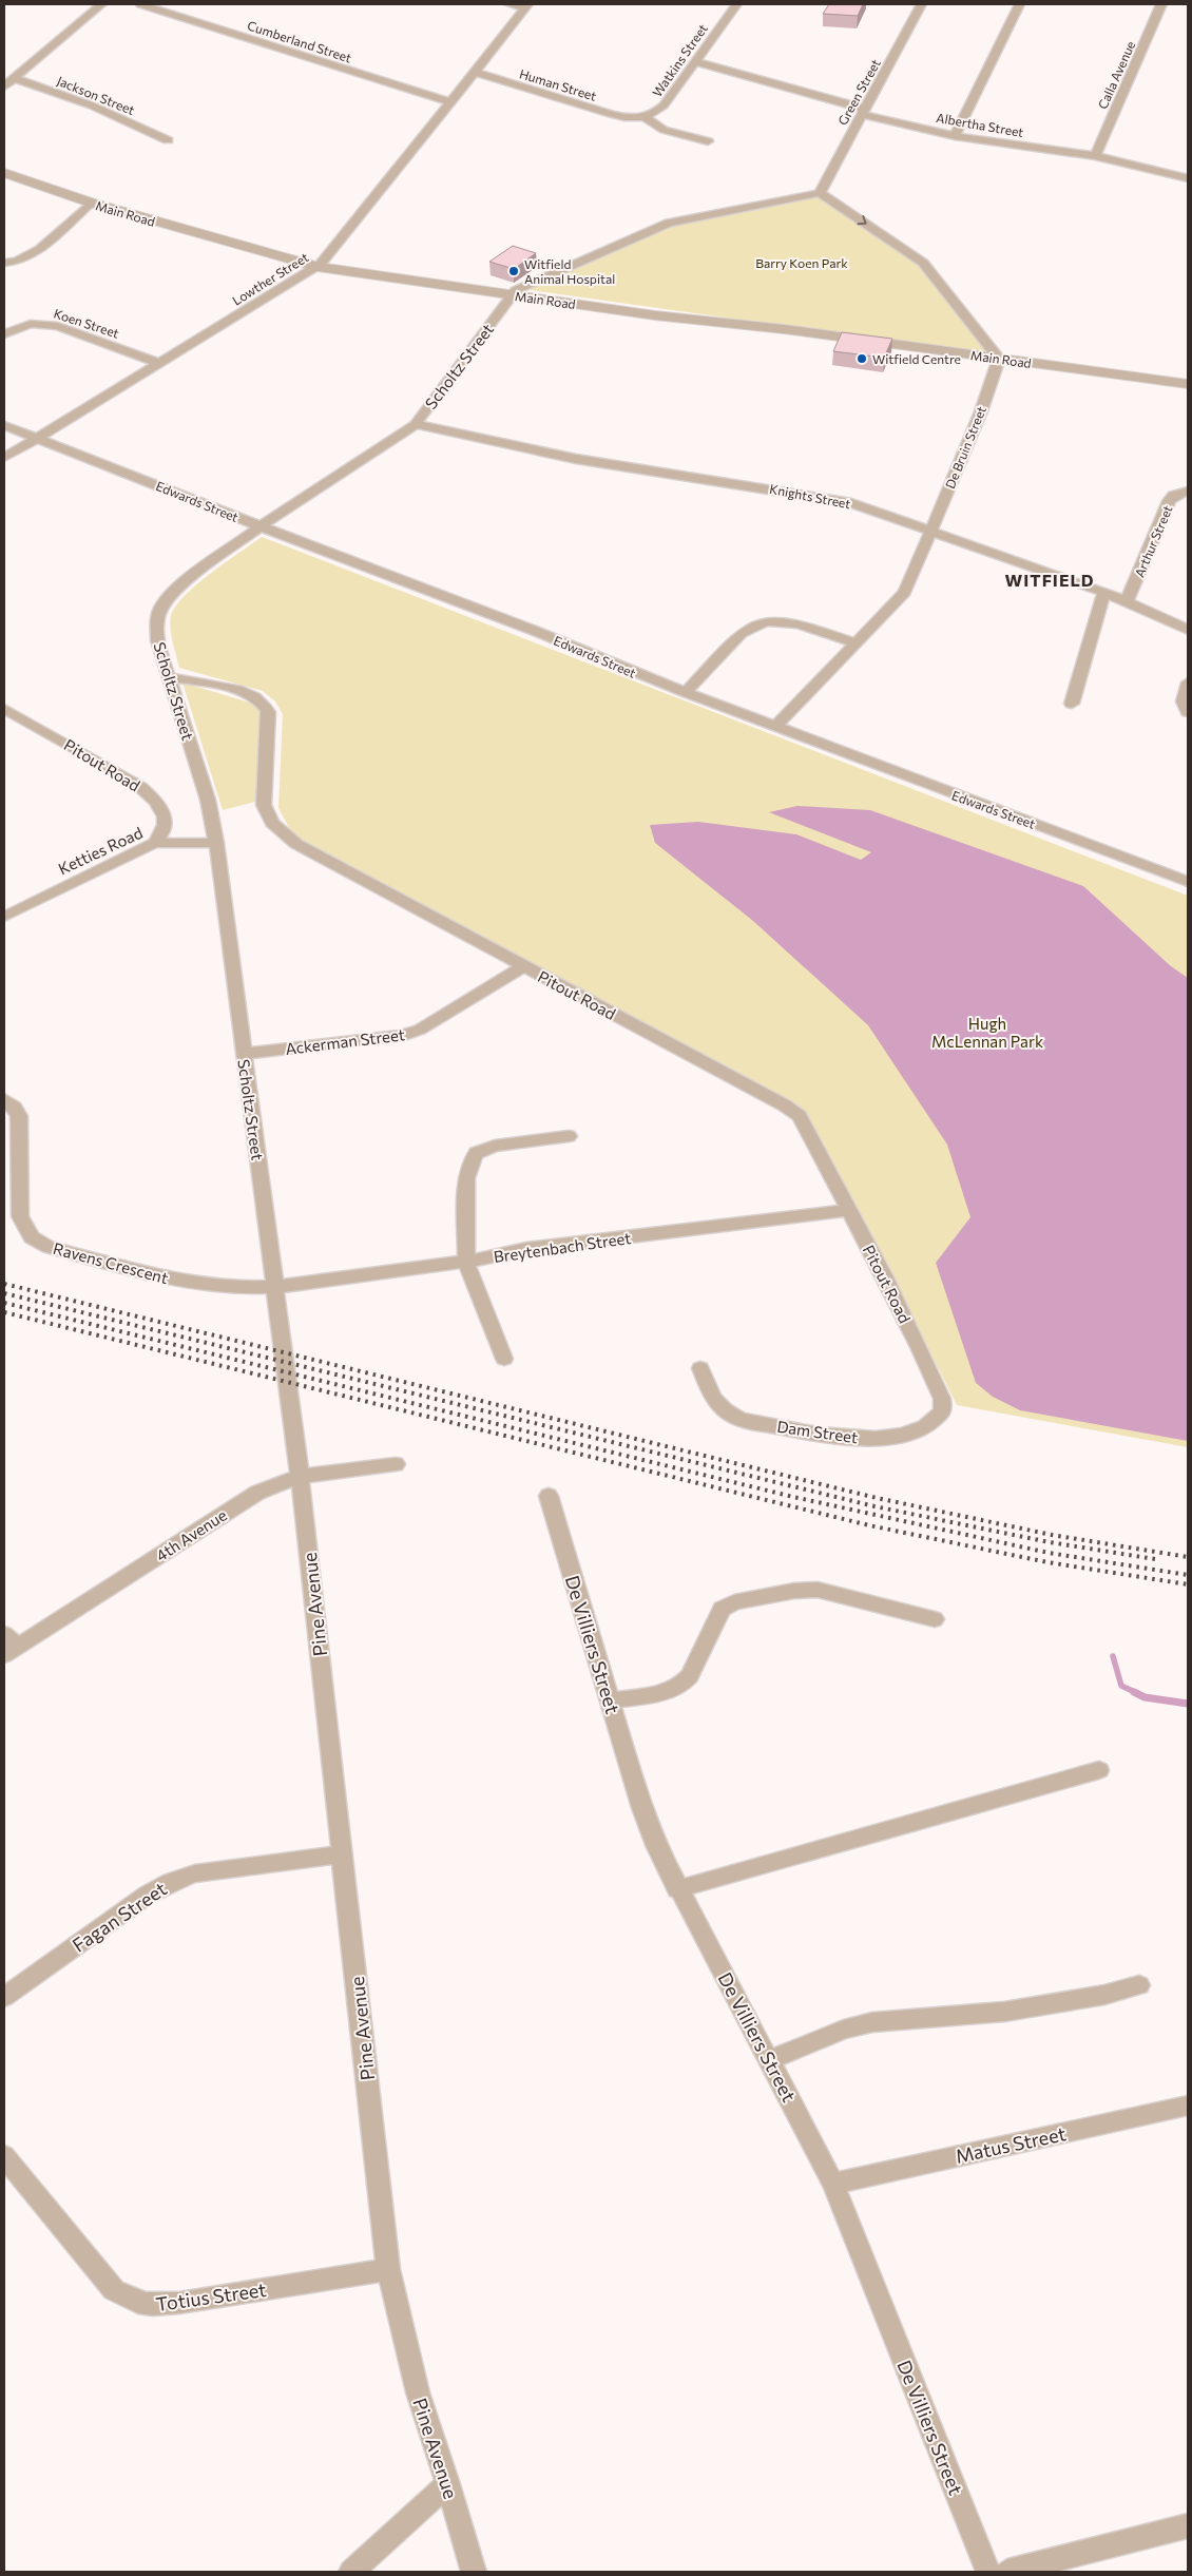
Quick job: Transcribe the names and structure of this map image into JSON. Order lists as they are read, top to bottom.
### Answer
{
  "streets": {
    "street": [
      "Cumberland Street",
      "Watkins Street",
      "Calla Avenue",
      "Human Street",
      "Green Street",
      "Jackson Street",
      "Albertha Street",
      "Main Road",
      "Lowther Street",
      "Koen Street",
      "Scholtz Street",
      "De Bruin Street",
      "Knights Street",
      "Edwards Street",
      "Arthur Street",
      "Pitout Road",
      "Ketties Road",
      "Ackerman Street",
      "Breytenbach Street",
      "Ravens Crescent",
      "Dam Street",
      "4th Avenue",
      "Pine Avenue",
      "De Villiers Street",
      "Fagan Street",
      "Matus Street",
      "Totius Street"
    ]
  },
  "crossings": [
    ["Cumberland Street", "Lowther Street"],
    ["Watkins Street", "Human Street"],
    ["Watkins Street", "Albertha Street"],
    ["Calla Avenue", "Albertha Street"],
    ["Human Street", "Lowther Street"],
    ["Green Street", "Albertha Street"],
    ["Main Road", "Lowther Street"],
    ["Main Road", "Scholtz Street"],
    ["Main Road", "De Bruin Street"],
    ["Lowther Street", "Koen Street"],
    ["Lowther Street", "Edwards Street"],
    ["Scholtz Street", "Knights Street"],
    ["Scholtz Street", "Edwards Street"],
    ["Scholtz Street", "Pitout Road"],
    ["Scholtz Street", "Ketties Road"],
    ["Scholtz Street", "Ackerman Street"],
    ["Scholtz Street", "Breytenbach Street"],
    ["Scholtz Street", "Ravens Crescent"],
    ["Scholtz Street", "4th Avenue"],
    ["Scholtz Street", "Pine Avenue"],
    ["De Bruin Street", "Knights Street"],
    ["De Bruin Street", "Edwards Street"],
    ["Knights Street", "Arthur Street"],
    ["Pitout Road", "Ketties Road"],
    ["Pitout Road", "Ackerman Street"],
    ["Pitout Road", "Breytenbach Street"],
    ["Pitout Road", "Dam Street"],
    ["Breytenbach Street", "Ravens Crescent"],
    ["4th Avenue", "Pine Avenue"],
    ["Pine Avenue", "Fagan Street"],
    ["Pine Avenue", "Totius Street"],
    ["De Villiers Street", "Matus Street"]
  ],
  "districts": ["WITFIELD"],
  "parks": ["Barry Koen Park", "Hugh McLennan Park"],
  "places": ["Witfield Animal Hospital", "Witfield Centre"]
}
